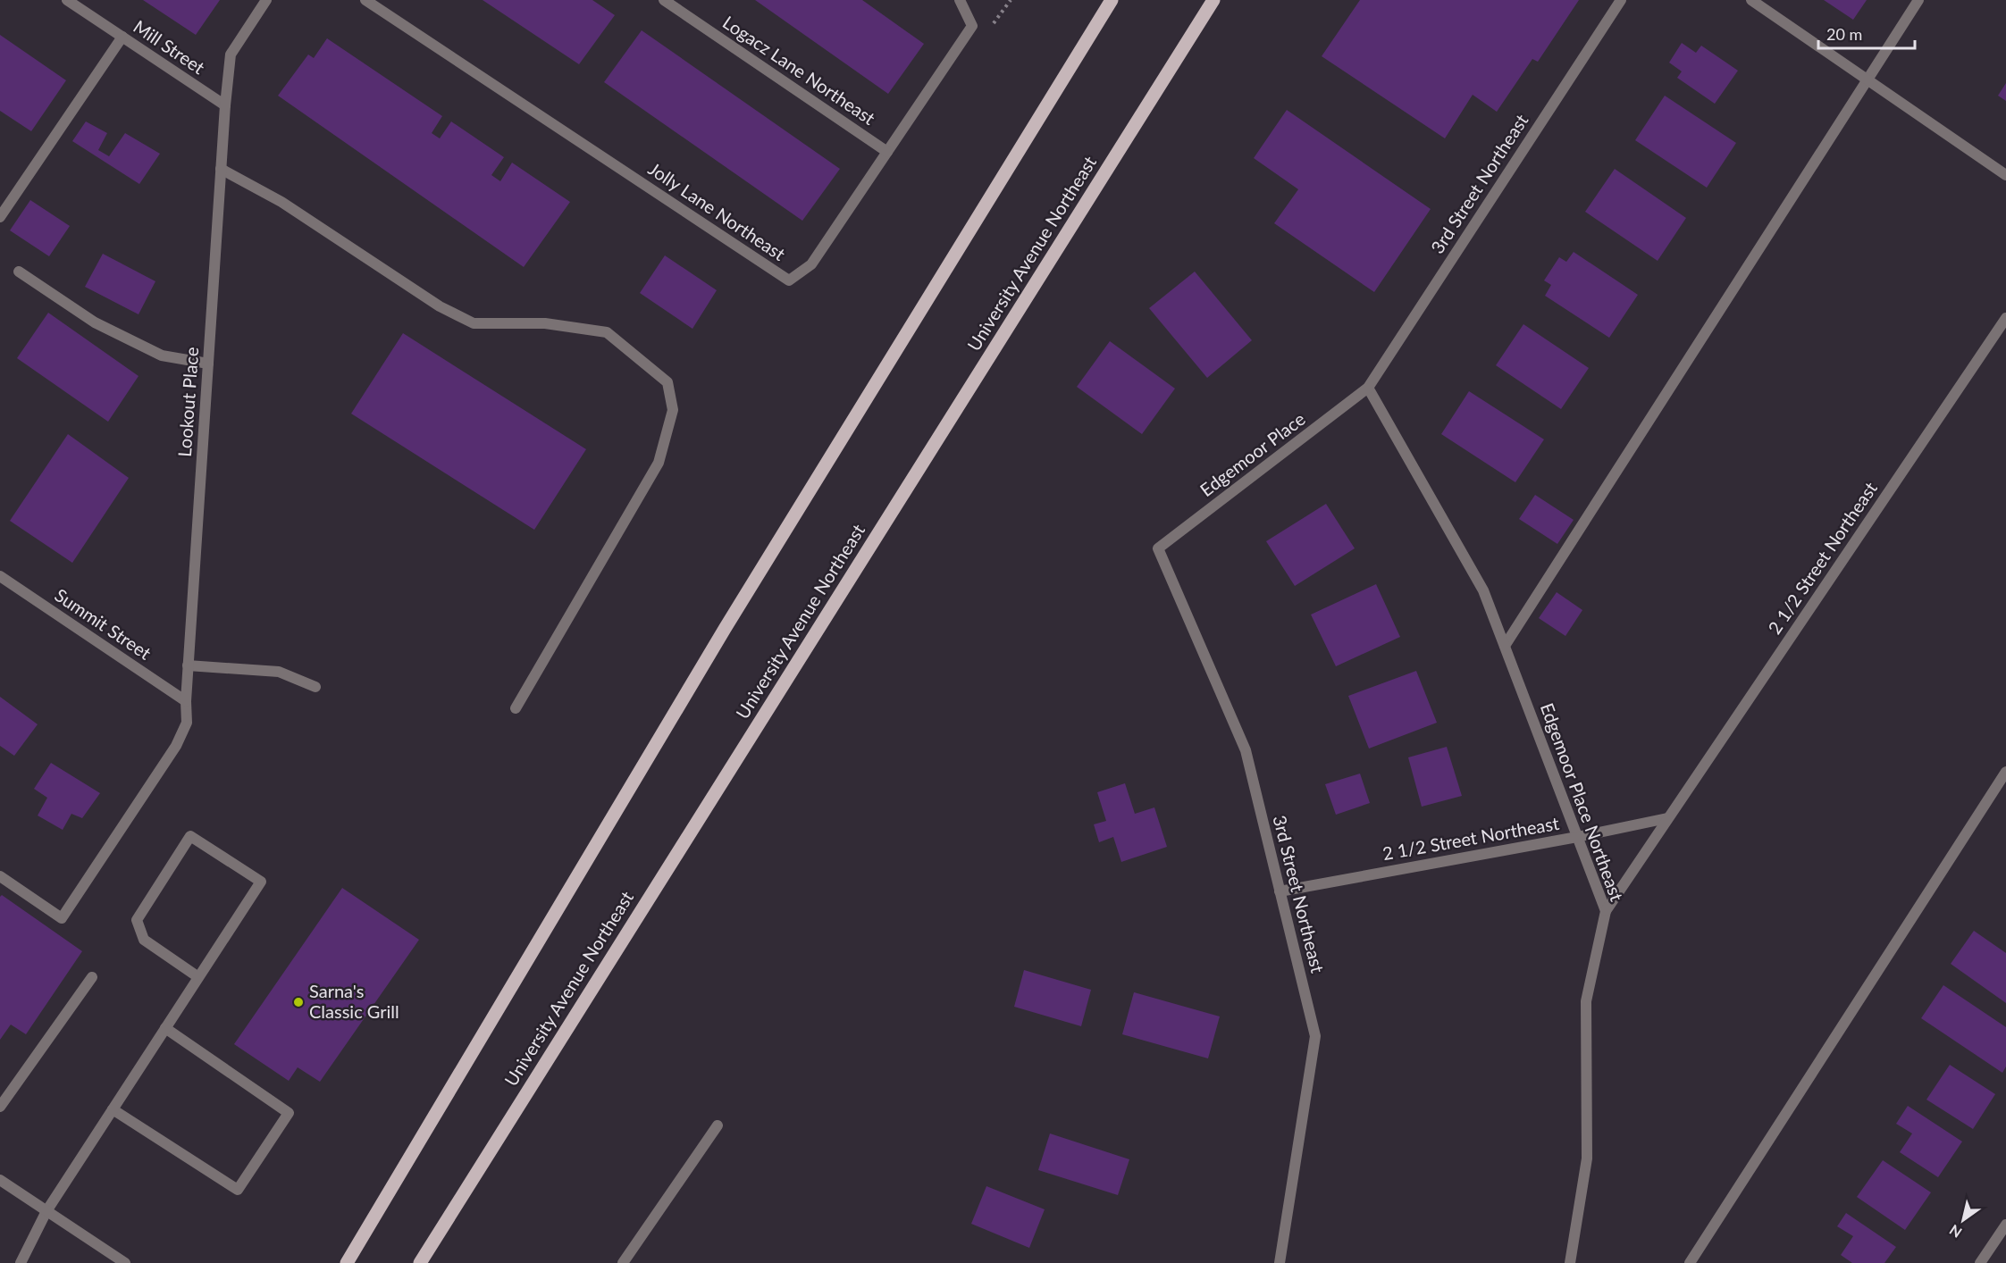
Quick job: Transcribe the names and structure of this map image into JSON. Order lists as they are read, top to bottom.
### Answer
{
  "streets": {
    "main road": ["University Avenue Northeast"],
    "street": [
      "Mill Street",
      "Logacz Lane Northeast",
      "3rd Street Northeast",
      "Jolly Lane Northeast",
      "Lookout Place",
      "Edgemoor Place",
      "2 1/2 Street Northeast",
      "Summit Street",
      "Edgemoor Place Northeast"
    ]
  },
  "crossings": [
    ["Mill Street", "Lookout Place"],
    ["Logacz Lane Northeast", "Jolly Lane Northeast"],
    ["3rd Street Northeast", "Edgemoor Place"],
    ["3rd Street Northeast", "2 1/2 Street Northeast"],
    ["3rd Street Northeast", "Edgemoor Place Northeast"],
    ["Lookout Place", "Summit Street"],
    ["Edgemoor Place", "Edgemoor Place Northeast"],
    ["2 1/2 Street Northeast", "Edgemoor Place Northeast"]
  ],
  "places": ["Sarna's Classic Grill"],
  "scale_bar": "20 m",
  "north": "bottom left"
}
